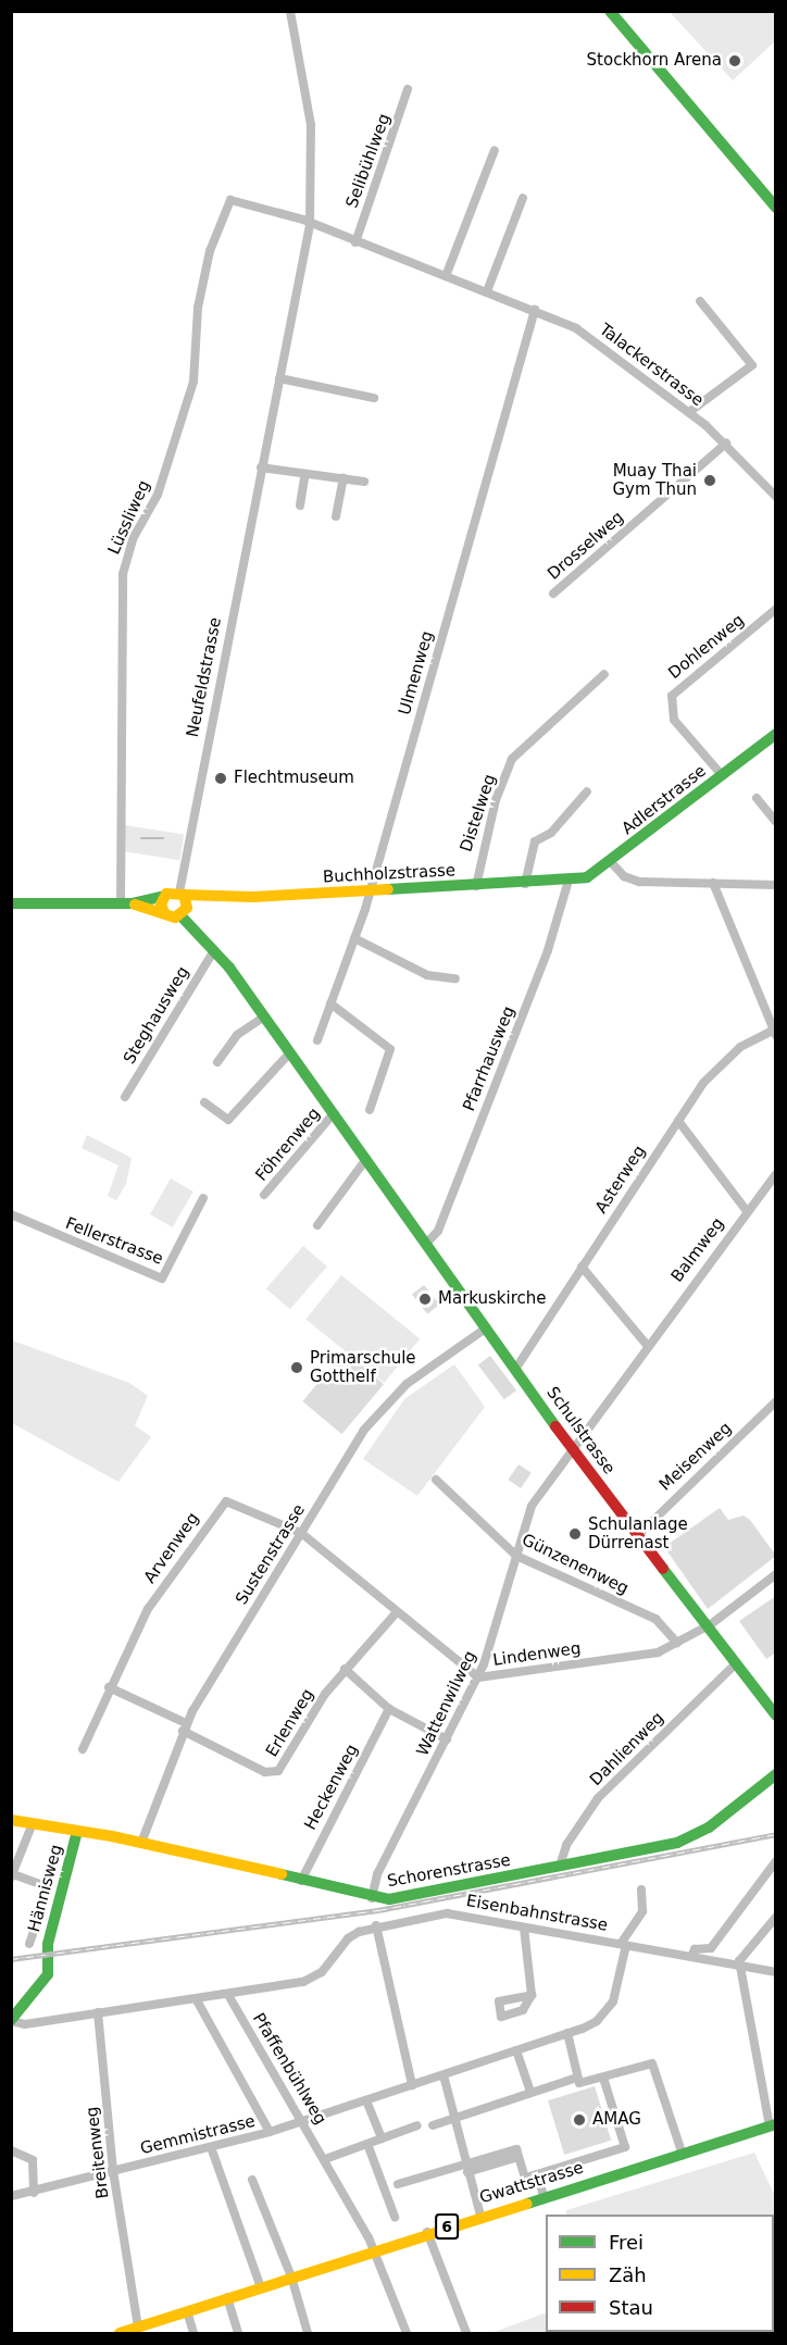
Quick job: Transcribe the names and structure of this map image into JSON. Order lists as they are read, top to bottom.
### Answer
{
  "streets": {
    "street": [
      "Selibühlweg",
      "Talackerstrasse",
      "Lüssliweg",
      "Drosselweg",
      "Dohlenweg",
      "Ulmenweg",
      "Neufeldstrasse",
      "Adlerstrasse",
      "Distelweg",
      "Buchholzstrasse",
      "Steghausweg",
      "Pfarrhausweg",
      "Föhrenweg",
      "Asterweg",
      "Fellerstrasse",
      "Balmweg",
      "Schulstrasse",
      "Meisenweg",
      "Arvenweg",
      "Sustenstrasse",
      "Günzenenweg",
      "Lindenweg",
      "Wattenwilweg",
      "Erlenweg",
      "Dahlienweg",
      "Heckenweg",
      "Schorenstrasse",
      "Hännisweg",
      "Eisenbahnstrasse",
      "Pfaffenbühlweg",
      "Gemmistrasse",
      "Breitenweg",
      "Gwattstrasse",
      "6"
    ]
  },
  "crossings": [
    ["Selibühlweg", "Talackerstrasse"],
    ["Talackerstrasse", "Lüssliweg"],
    ["Talackerstrasse", "Drosselweg"],
    ["Talackerstrasse", "Ulmenweg"],
    ["Talackerstrasse", "Neufeldstrasse"],
    ["Lüssliweg", "Neufeldstrasse"],
    ["Dohlenweg", "Adlerstrasse"],
    ["Ulmenweg", "Buchholzstrasse"],
    ["Neufeldstrasse", "Buchholzstrasse"],
    ["Adlerstrasse", "Buchholzstrasse"],
    ["Adlerstrasse", "Pfarrhausweg"],
    ["Distelweg", "Buchholzstrasse"],
    ["Buchholzstrasse", "Pfarrhausweg"],
    ["Buchholzstrasse", "Schulstrasse"],
    ["Steghausweg", "Schulstrasse"],
    ["Pfarrhausweg", "Schulstrasse"],
    ["Föhrenweg", "Schulstrasse"],
    ["Asterweg", "Schulstrasse"],
    ["Balmweg", "Schulstrasse"],
    ["Balmweg", "Wattenwilweg"],
    ["Schulstrasse", "Meisenweg"],
    ["Schulstrasse", "Sustenstrasse"],
    ["Schulstrasse", "Lindenweg"],
    ["Schulstrasse", "Wattenwilweg"],
    ["Schulstrasse", "Dahlienweg"],
    ["Arvenweg", "Sustenstrasse"],
    ["Arvenweg", "Lindenweg"],
    ["Sustenstrasse", "Lindenweg"],
    ["Sustenstrasse", "Erlenweg"],
    ["Sustenstrasse", "Schorenstrasse"],
    ["Günzenenweg", "Lindenweg"],
    ["Günzenenweg", "Wattenwilweg"],
    ["Lindenweg", "Wattenwilweg"],
    ["Lindenweg", "Erlenweg"],
    ["Wattenwilweg", "Schorenstrasse"],
    ["Dahlienweg", "Schorenstrasse"],
    ["Heckenweg", "Schorenstrasse"],
    ["Schorenstrasse", "Hännisweg"],
    ["Hännisweg", "Eisenbahnstrasse"],
    ["Eisenbahnstrasse", "Pfaffenbühlweg"],
    ["Eisenbahnstrasse", "Gemmistrasse"],
    ["Eisenbahnstrasse", "Breitenweg"],
    ["Pfaffenbühlweg", "Gemmistrasse"],
    ["Pfaffenbühlweg", "Gwattstrasse"],
    ["Gemmistrasse", "Breitenweg"],
    ["Breitenweg", "Gwattstrasse"]
  ],
  "places": [
    "Stockhorn Arena",
    "Muay Thai Gym Thun",
    "Flechtmuseum",
    "Markuskirche",
    "Primarschule Gotthelf",
    "Schulanlage Dürrenast",
    "AMAG"
  ],
  "legend": ["Frei", "Zäh", "Stau"]
}
